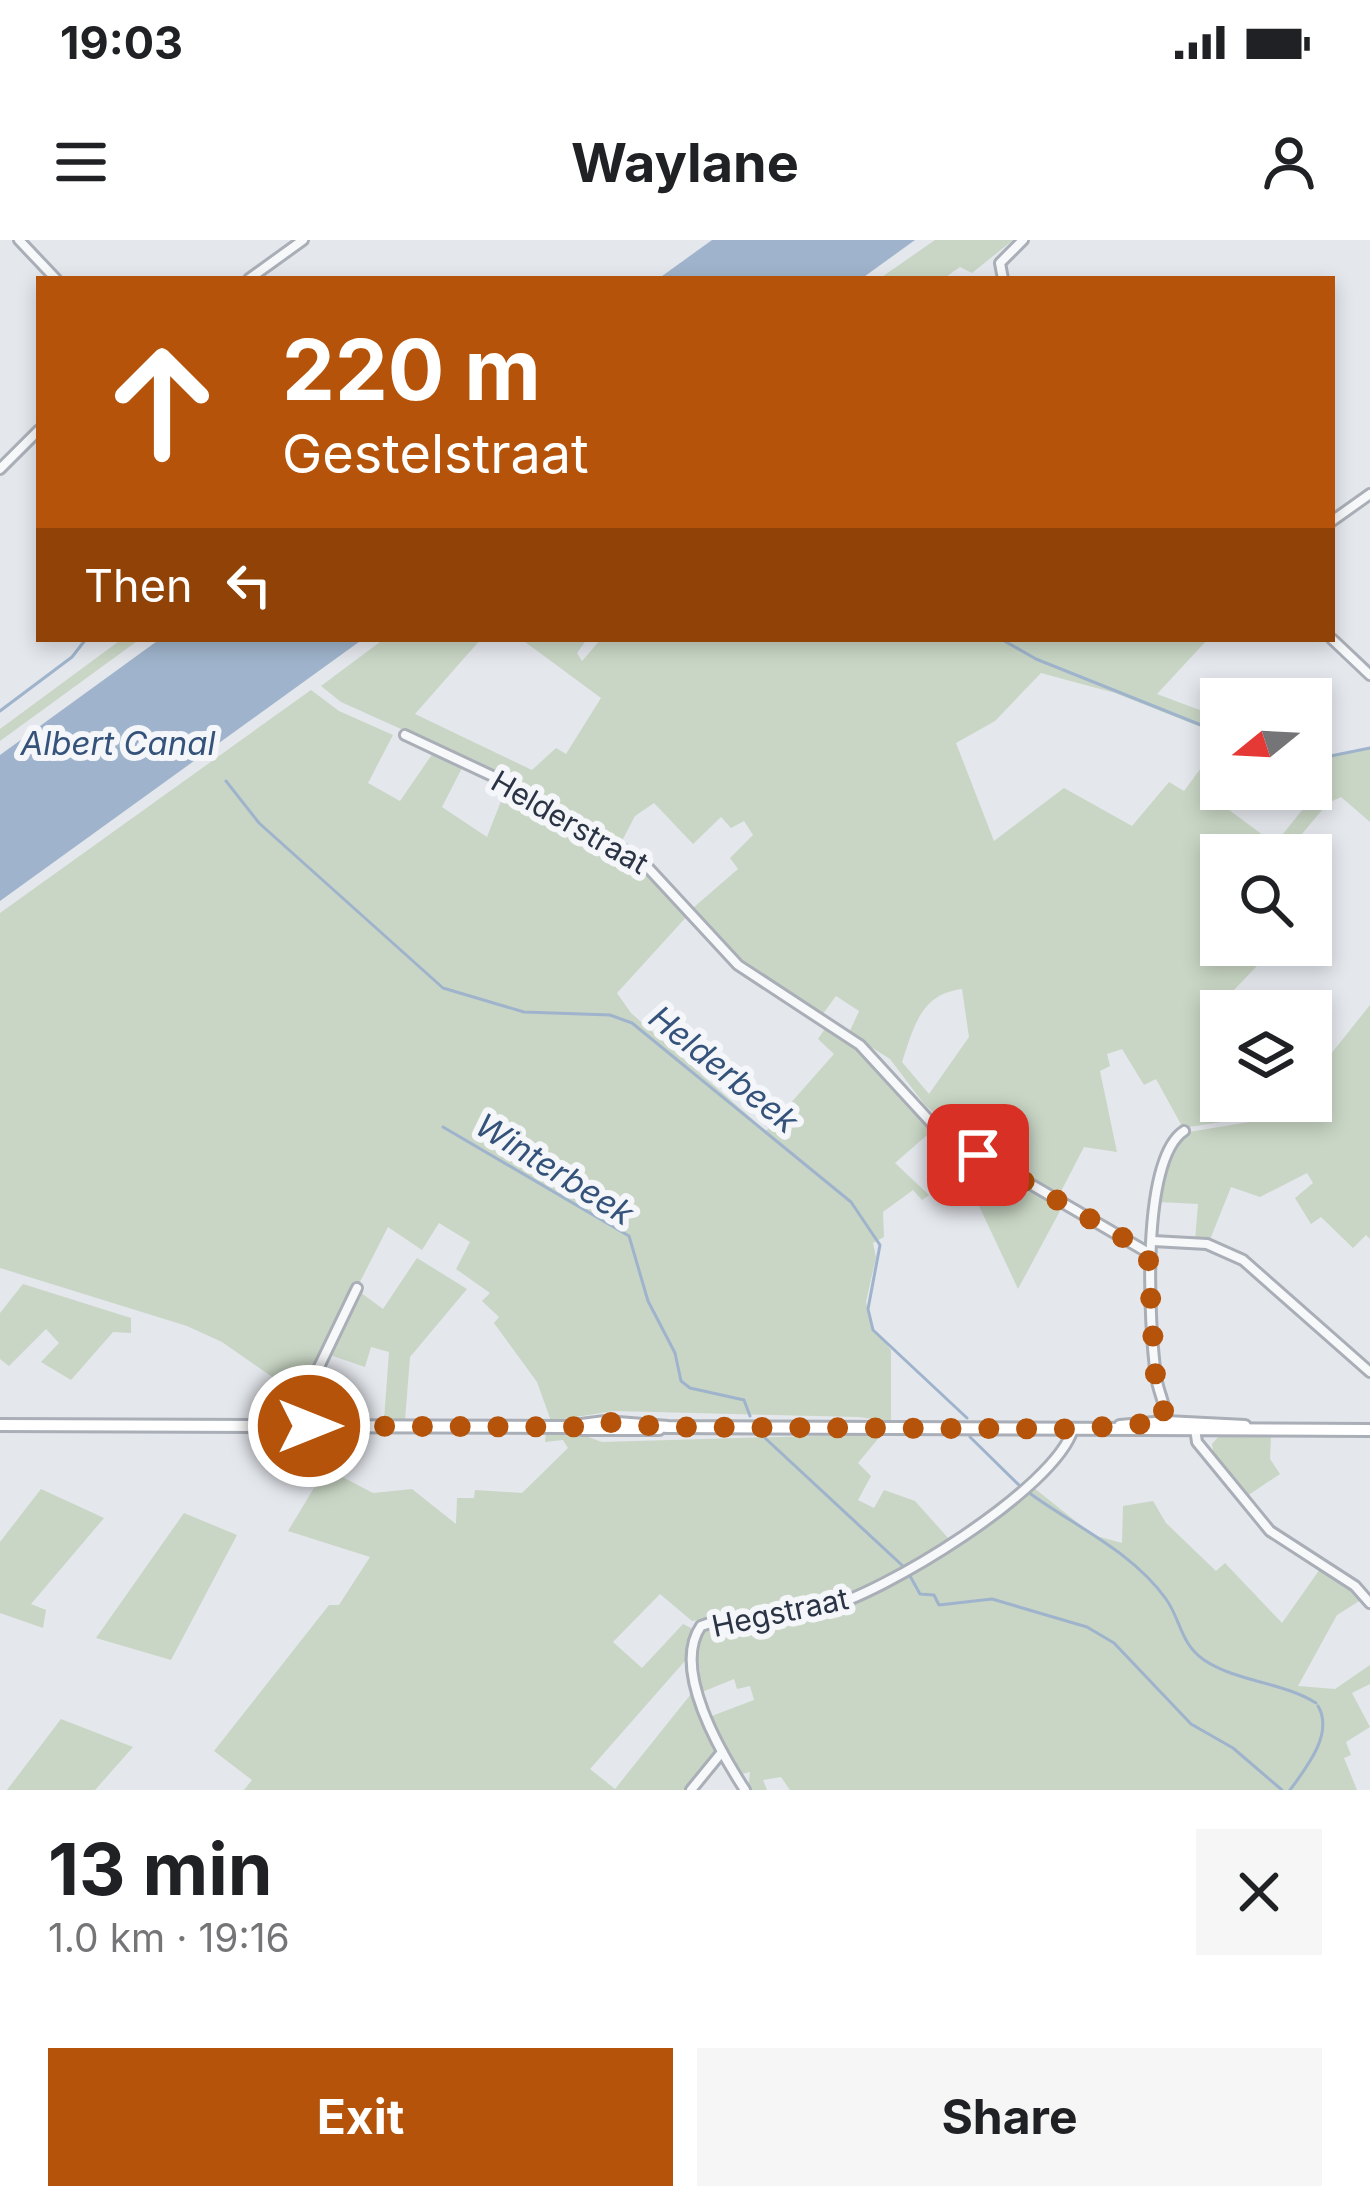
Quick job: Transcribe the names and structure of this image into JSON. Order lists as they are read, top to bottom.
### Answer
{
  "streets": {
    "street": ["Helderstraat", "Hegstraat"]
  },
  "water": ["Albert Canal", "Helderbeek", "Winterbeek"],
  "north": "left",
  "page": {
    "status": "19:03",
    "header": "Waylane",
    "turn": ["220 m", "Gestelstraat"],
    "then": "Then",
    "heading": ["13 min", "1.0 km · 19:16"],
    "buttons": ["Exit", "Share"]
  }
}
